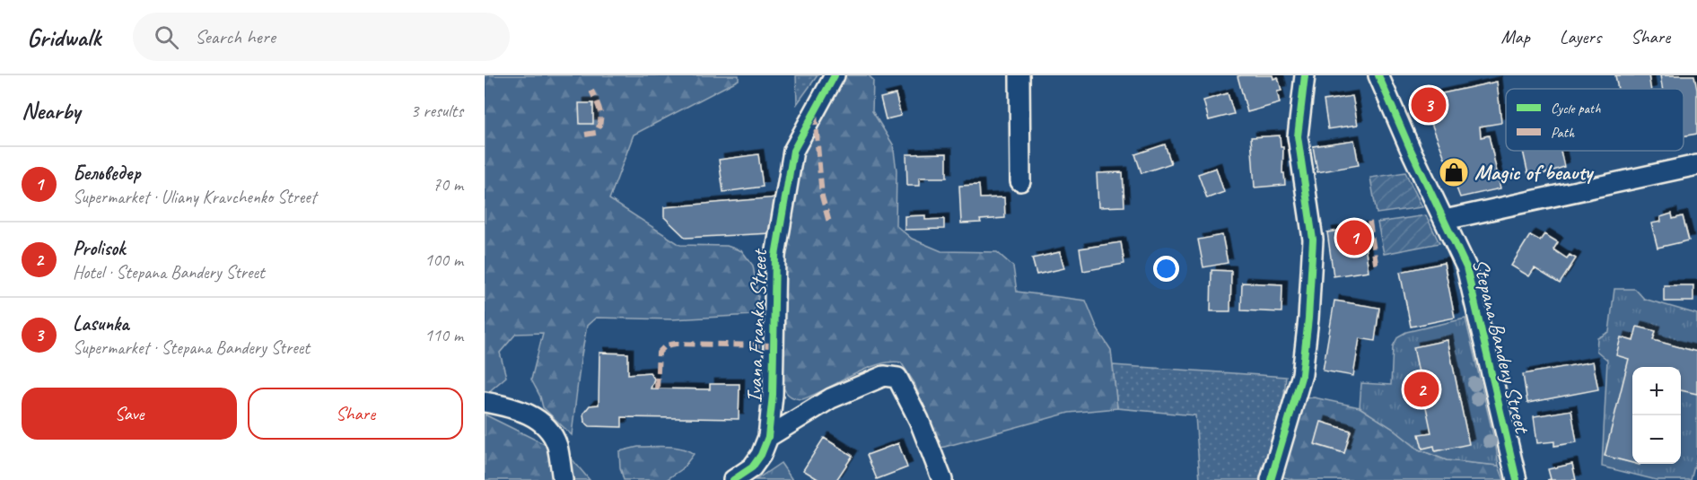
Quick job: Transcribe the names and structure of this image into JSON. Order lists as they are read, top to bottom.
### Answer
{
  "streets": {
    "street": ["Ivana Franka Street", "Stepana Bandery Street"]
  },
  "places": {
    "shop": ["Magic of beauty"]
  },
  "legend": ["Cycle path", "Path"],
  "page": {
    "header": "Gridwalk",
    "search": "Search here",
    "nav": ["Map", "Layers", "Share"],
    "heading": ["Nearby", "3 results"],
    "pins": ["3", "1", "2"],
    "list": [
      {
        "mark": "1",
        "name": "Бельведер",
        "note": "Supermarket · Uliany Kravchenko Street",
        "value": "70 m"
      },
      {
        "mark": "2",
        "name": "Prolisok",
        "note": "Hotel · Stepana Bandery Street",
        "value": "100 m"
      },
      {
        "mark": "3",
        "name": "Lasunka",
        "note": "Supermarket · Stepana Bandery Street",
        "value": "110 m"
      }
    ],
    "map_buttons": ["+", "−"],
    "buttons": ["Save", "Share"]
  }
}
